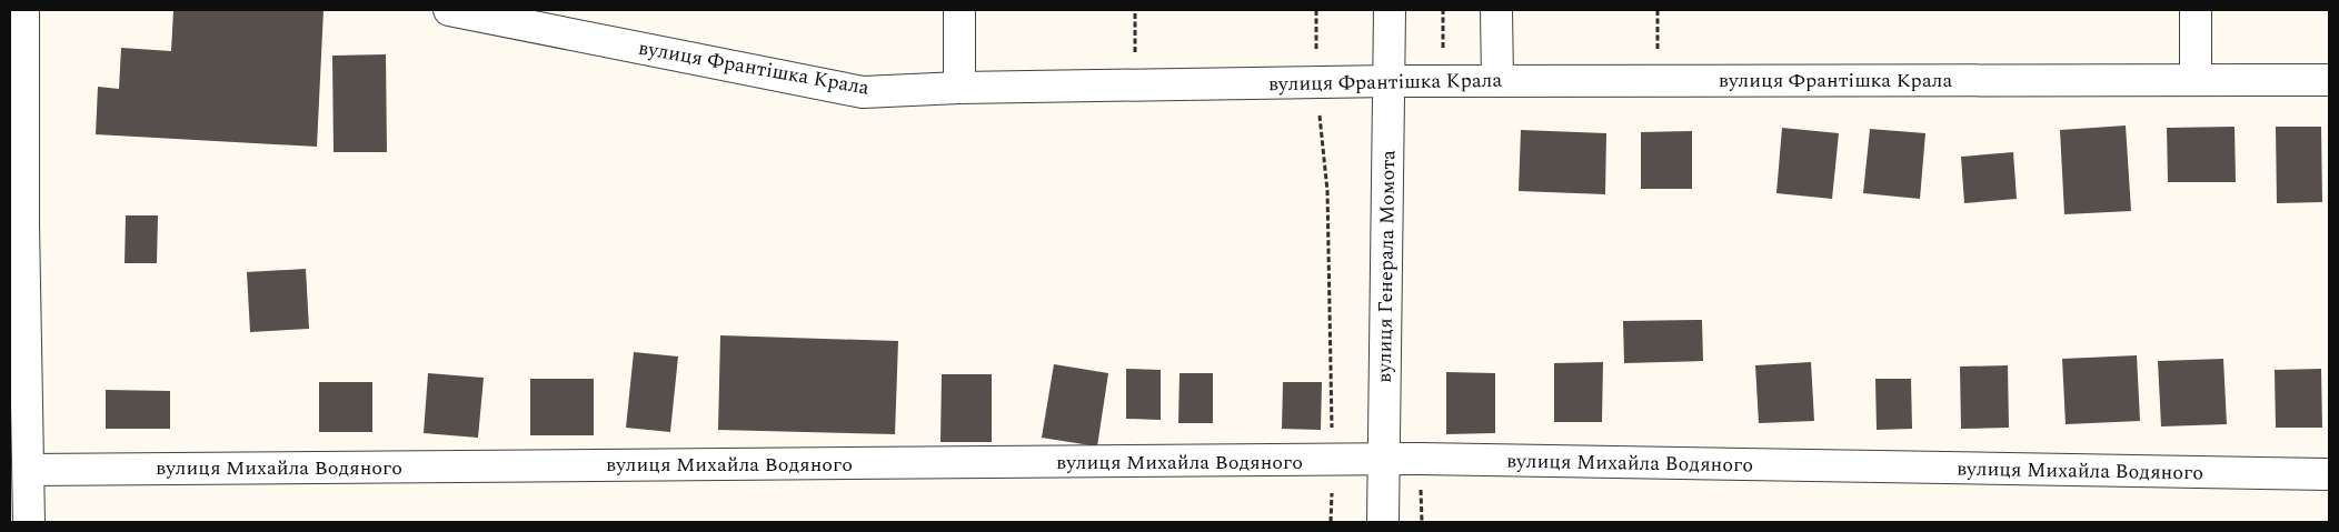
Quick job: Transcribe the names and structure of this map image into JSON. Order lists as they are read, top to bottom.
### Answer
{
  "streets": {
    "street": ["вулиця Франтішка Крала", "вулиця Генерала Момота", "вулиця Михайла Водяного"]
  },
  "crossings": [
    ["вулиця Франтішка Крала", "вулиця Генерала Момота"],
    ["вулиця Генерала Момота", "вулиця Михайла Водяного"]
  ]
}
